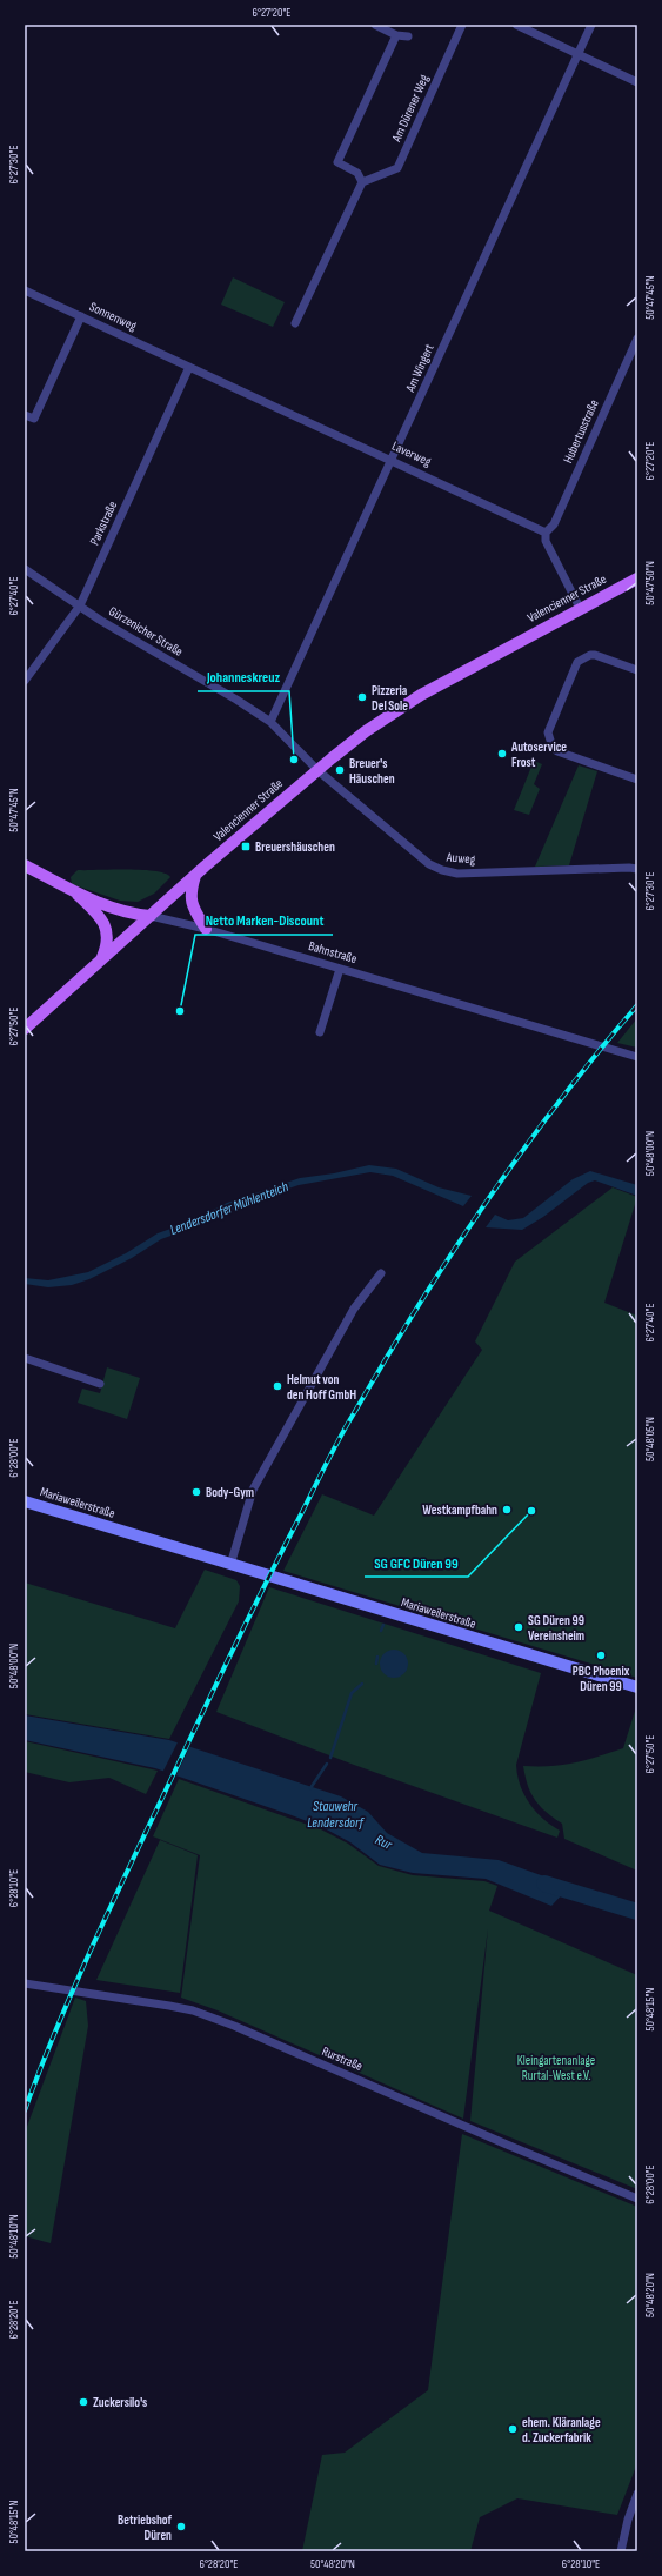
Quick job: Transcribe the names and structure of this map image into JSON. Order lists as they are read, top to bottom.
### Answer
{
  "streets": {
    "main road": ["Valencienner Straße", "Bahnstraße", "Mariaweilerstraße"],
    "street": [
      "Am Dürener Weg",
      "Sonnenweg",
      "Am Wingert",
      "Hubertusstraße",
      "Laverweg",
      "Parkstraße",
      "Gürzenicher Straße",
      "Auweg",
      "Rurstraße"
    ]
  },
  "crossings": [
    ["Sonnenweg", "Laverweg"],
    ["Sonnenweg", "Parkstraße"],
    ["Am Wingert", "Laverweg"],
    ["Am Wingert", "Gürzenicher Straße"],
    ["Hubertusstraße", "Laverweg"],
    ["Laverweg", "Parkstraße"],
    ["Parkstraße", "Gürzenicher Straße"],
    ["Valencienner Straße", "Gürzenicher Straße"],
    ["Valencienner Straße", "Auweg"],
    ["Valencienner Straße", "Bahnstraße"],
    ["Gürzenicher Straße", "Auweg"]
  ],
  "water": ["Lendersdorfer Mühlenteich", "Stauwehr Lendersdorf", "Rur"],
  "parks": ["Kleingartenanlage Rurtal-West e.V."],
  "places": {
    "other": [
      "Pizzeria Del Sole",
      "Autoservice Frost",
      "Johanneskreuz",
      "Breuer's Häuschen",
      "Netto Marken-Discount",
      "Helmut von den Hoff GmbH",
      "Body-Gym",
      "Westkampfbahn",
      "SG GFC Düren 99",
      "SG Düren 99 Vereinsheim",
      "PBC Phoenix Düren 99",
      "Zuckersilo's",
      "ehem. Kläranlage d. Zuckerfabrik",
      "Betriebshof Düren"
    ],
    "transit": ["Breuershäuschen"]
  },
  "coordinates": [
    "6°27'20\"E",
    "6°27'30\"E",
    "50°47'45\"N",
    "50°47'50\"N",
    "6°27'40\"E",
    "6°27'50\"E",
    "50°48'00\"N",
    "50°48'05\"N",
    "6°28'00\"E",
    "6°28'10\"E",
    "50°48'15\"N",
    "50°48'10\"N",
    "50°48'20\"N",
    "6°28'20\"E"
  ]
}
